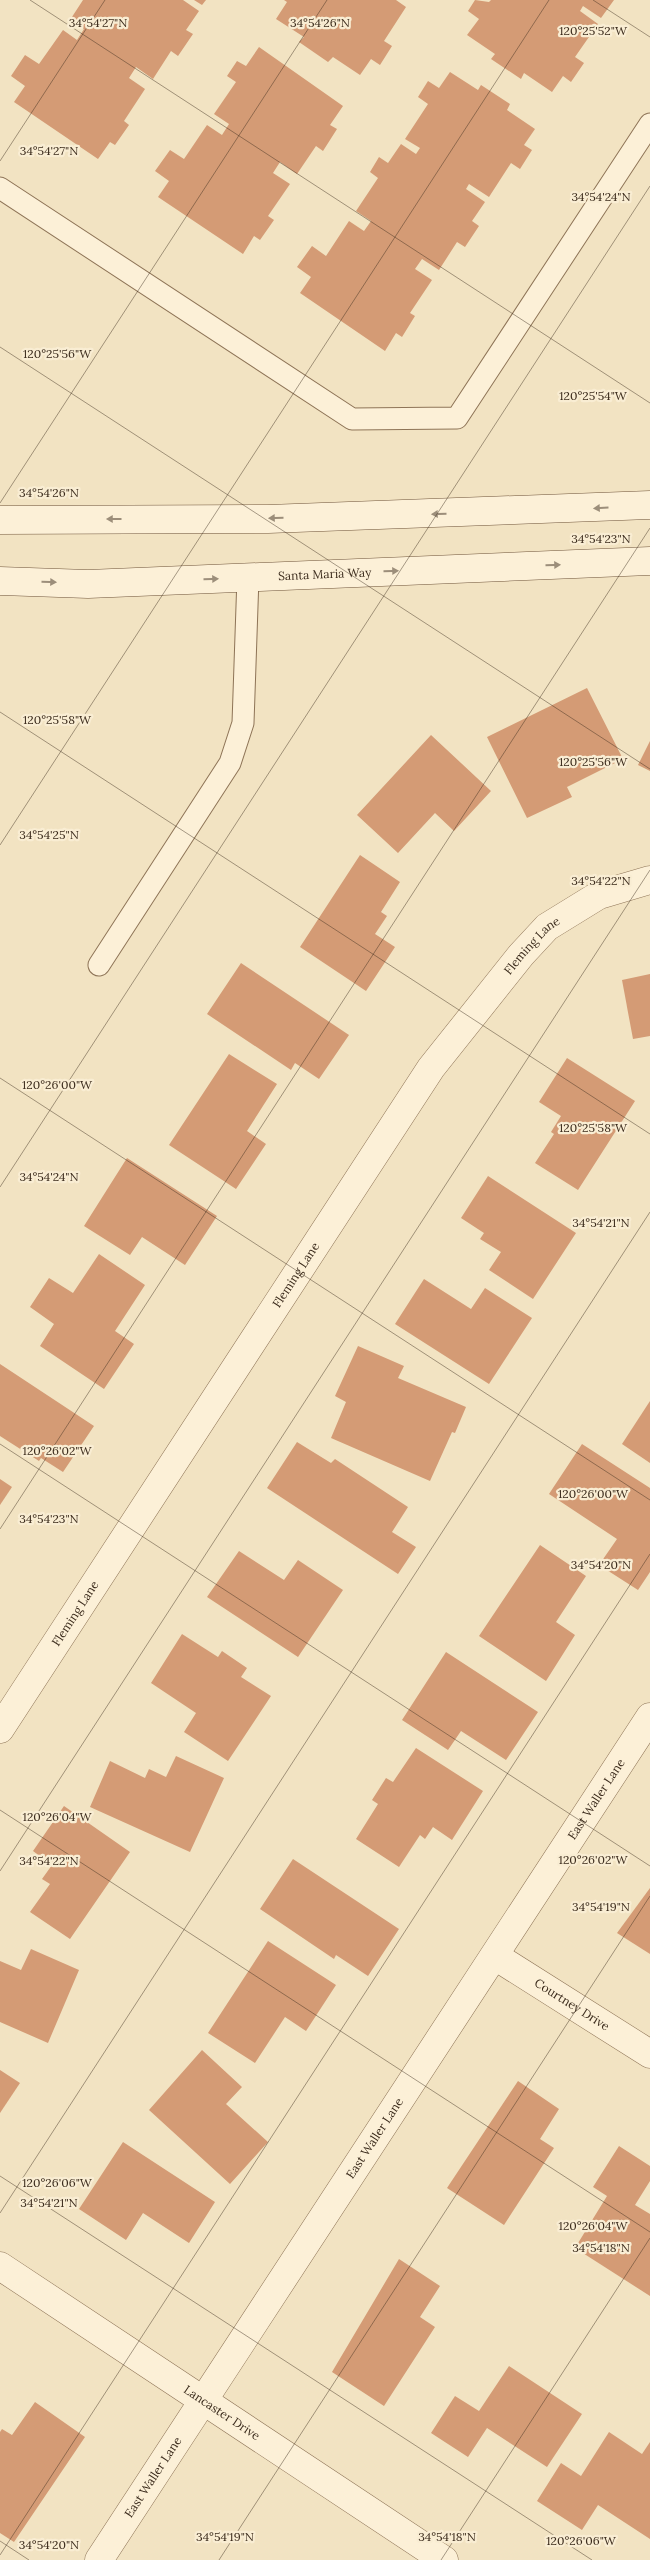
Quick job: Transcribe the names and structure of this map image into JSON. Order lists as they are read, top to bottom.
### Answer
{
  "streets": {
    "street": [
      "Santa Maria Way",
      "Fleming Lane",
      "East Waller Lane",
      "Courtney Drive",
      "Lancaster Drive"
    ]
  },
  "crossings": [
    ["East Waller Lane", "Courtney Drive"],
    ["East Waller Lane", "Lancaster Drive"]
  ],
  "coordinates": [
    "34°54'26\"N",
    "34°54'27\"N",
    "120°25'52\"W",
    "34°54'24\"N",
    "120°25'56\"W",
    "120°25'54\"W",
    "34°54'23\"N",
    "120°25'58\"W",
    "34°54'25\"N",
    "34°54'22\"N",
    "120°26'00\"W",
    "34°54'21\"N",
    "120°26'02\"W",
    "34°54'20\"N",
    "120°26'04\"W",
    "34°54'19\"N",
    "120°26'06\"W",
    "34°54'18\"N"
  ]
}
